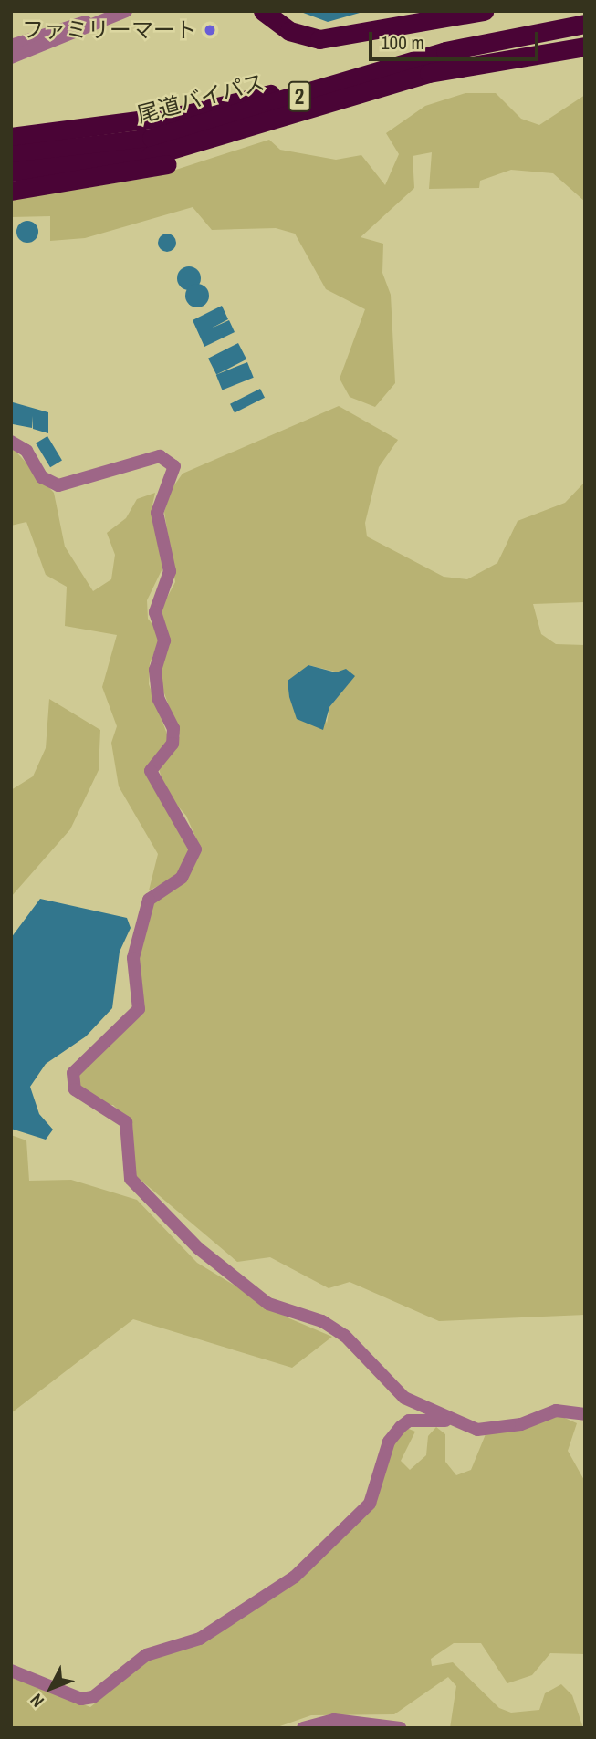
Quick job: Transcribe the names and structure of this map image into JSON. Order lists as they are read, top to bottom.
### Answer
{
  "streets": {
    "highway": ["2", "尾道バイパス"]
  },
  "places": ["ファミリーマート"],
  "scale_bar": "100 m",
  "north": "bottom left"
}
